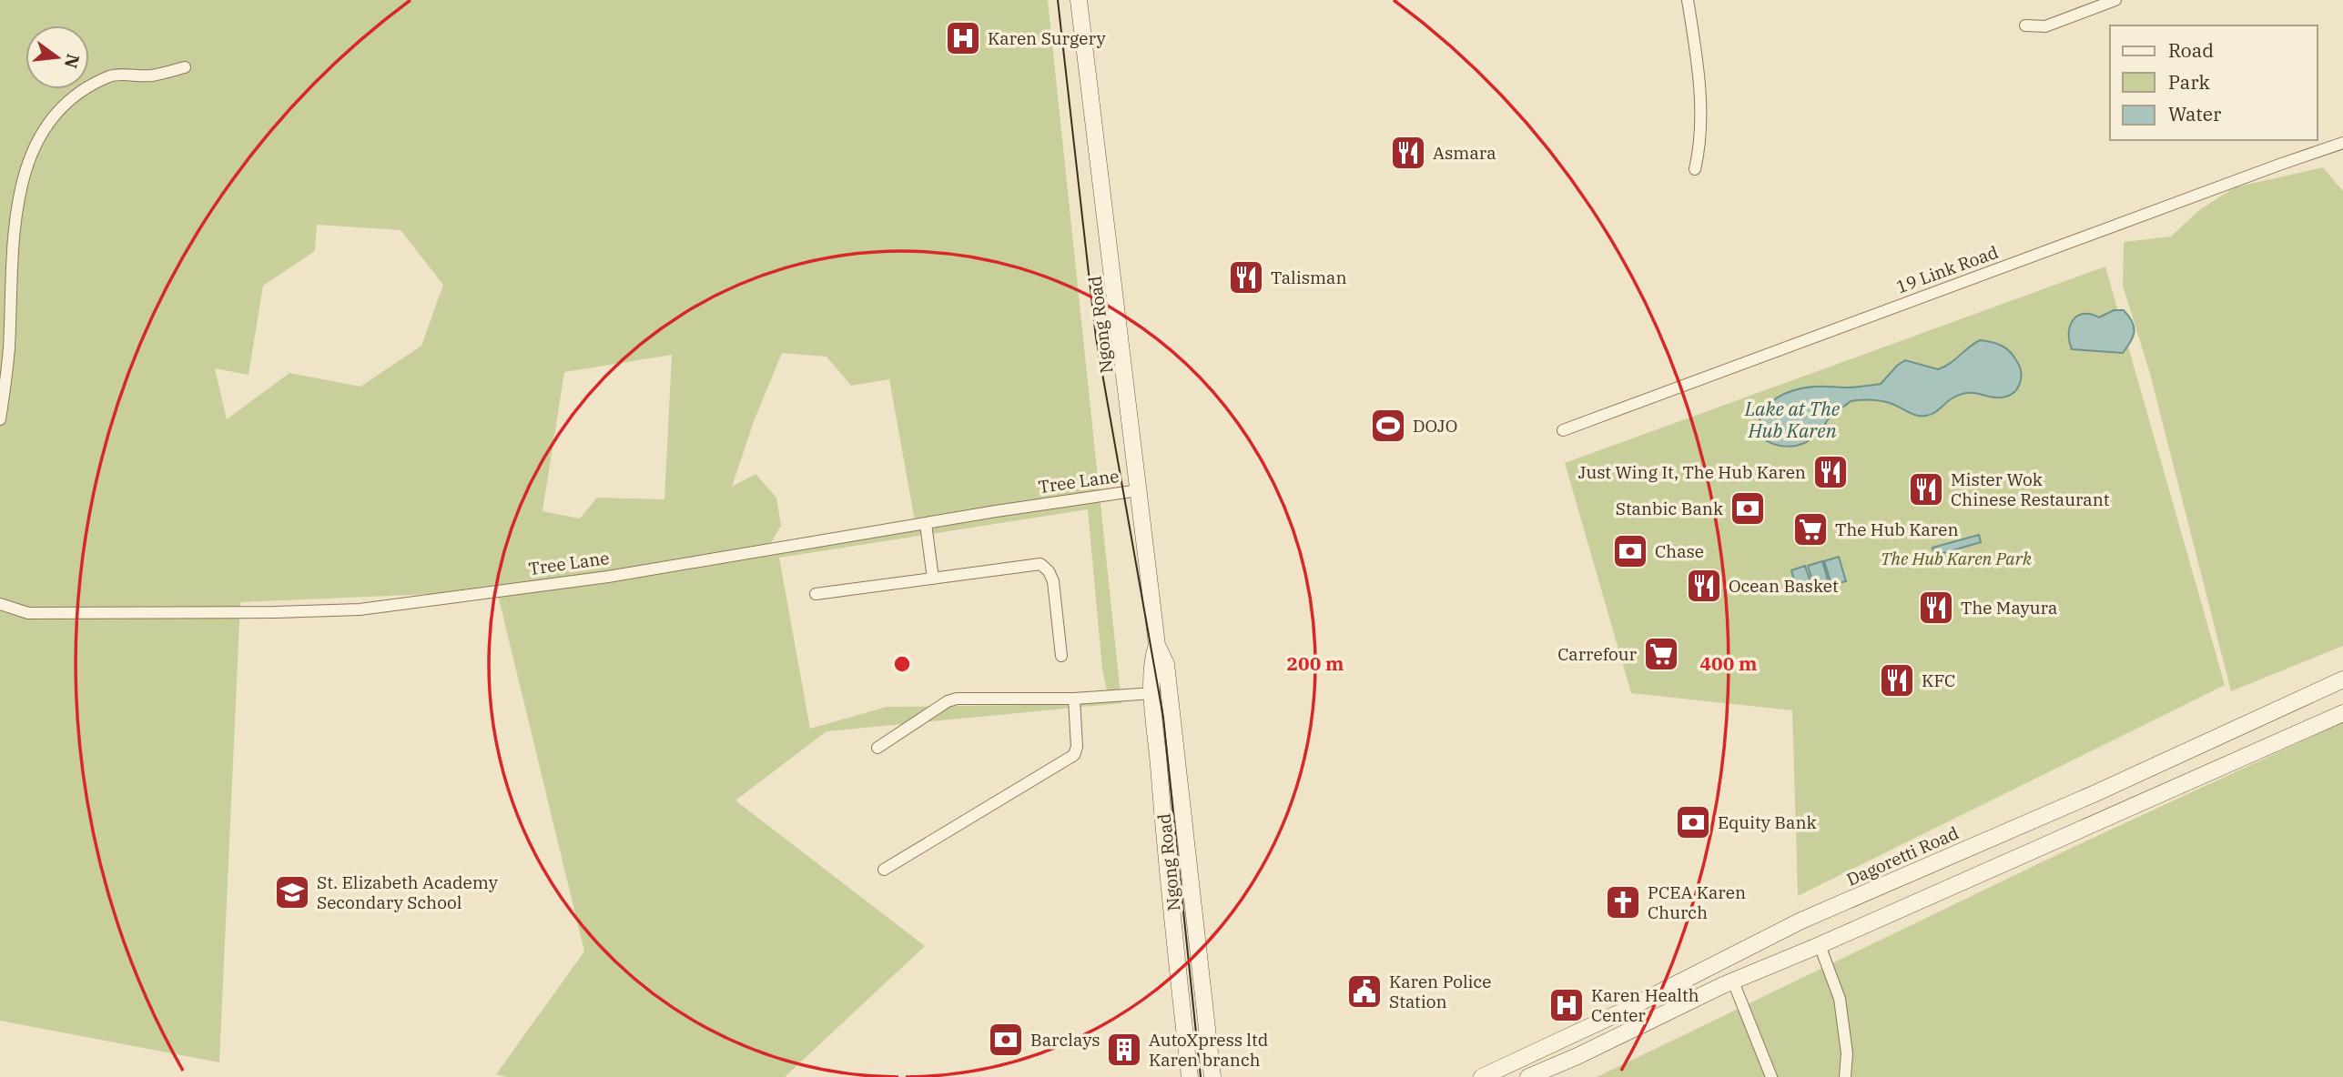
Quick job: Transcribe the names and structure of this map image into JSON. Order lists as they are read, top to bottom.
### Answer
{
  "streets": {
    "main road": ["Ngong Road", "Dagoretti Road"],
    "street": ["19 Link Road", "Tree Lane"]
  },
  "crossings": [
    ["Ngong Road", "Tree Lane"]
  ],
  "water": ["Lake at The Hub Karen"],
  "parks": ["The Hub Karen Park"],
  "places": {
    "hospital": ["Karen Surgery", "Karen Health Center"],
    "restaurant": [
      "Asmara",
      "Talisman",
      "Just Wing It, The Hub Karen",
      "Mister Wok Chinese Restaurant",
      "Ocean Basket",
      "The Mayura",
      "KFC"
    ],
    "sports": ["DOJO"],
    "bank": [
      "Stanbic Bank",
      "Chase",
      "Equity Bank",
      "Barclays"
    ],
    "supermarket": ["The Hub Karen", "Carrefour"],
    "school or university": ["St. Elizabeth Academy Secondary School"],
    "church": ["PCEA Karen Church"],
    "public building": ["Karen Police Station"],
    "building": ["AutoXpress ltd Karen branch"]
  },
  "legend": ["Road", "Park", "Water"],
  "north": "right",
  "rings": ["200 m", "400 m"]
}
